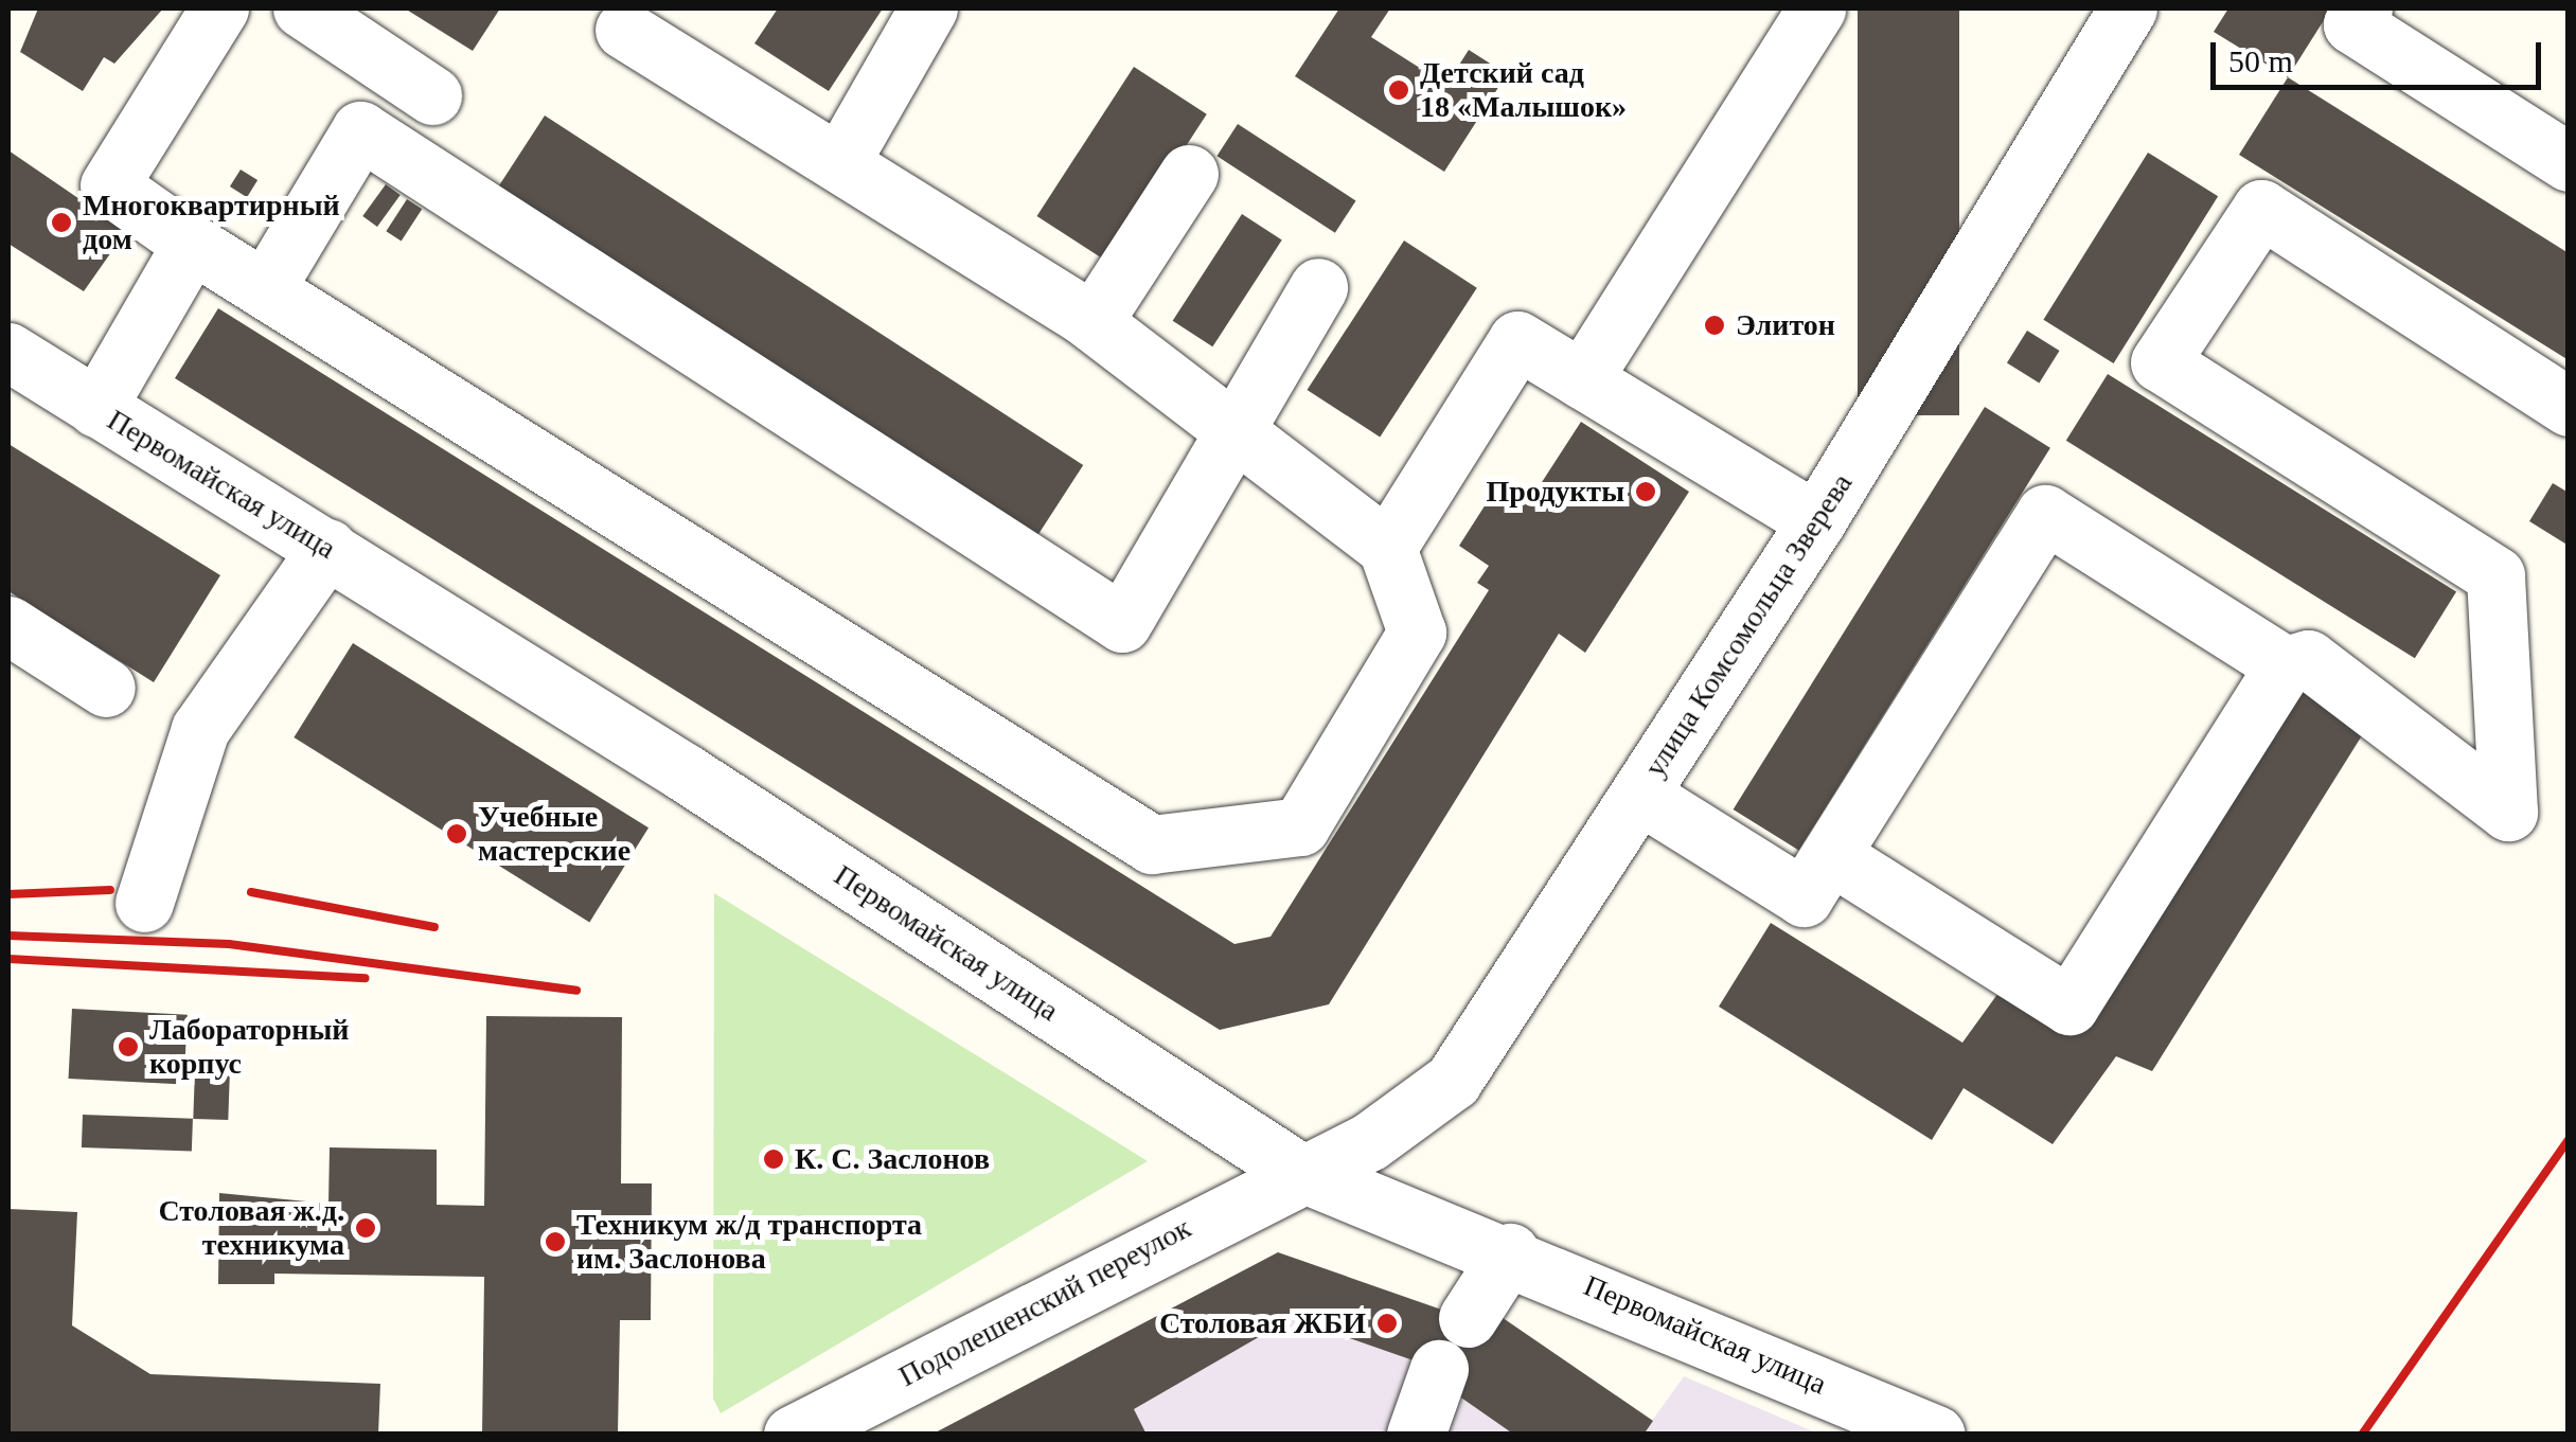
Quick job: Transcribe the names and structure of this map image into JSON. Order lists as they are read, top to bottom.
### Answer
{
  "streets": {
    "street": ["Первомайская улица", "улица Комсомольца Зверева", "Подолешенский переулок"]
  },
  "crossings": [
    ["Первомайская улица", "улица Комсомольца Зверева"],
    ["Первомайская улица", "Подолешенский переулок"],
    ["улица Комсомольца Зверева", "Подолешенский переулок"]
  ],
  "places": [
    "Детский сад 18 «Малышок»",
    "Многоквартирный дом",
    "Элитон",
    "Продукты",
    "Учебные мастерские",
    "Лабораторный корпус",
    "К. С. Заслонов",
    "Столовая ж.д. техникума",
    "Техникум ж/д транспорта им. Заслонова",
    "Столовая ЖБИ"
  ],
  "scale_bar": "50 m"
}
